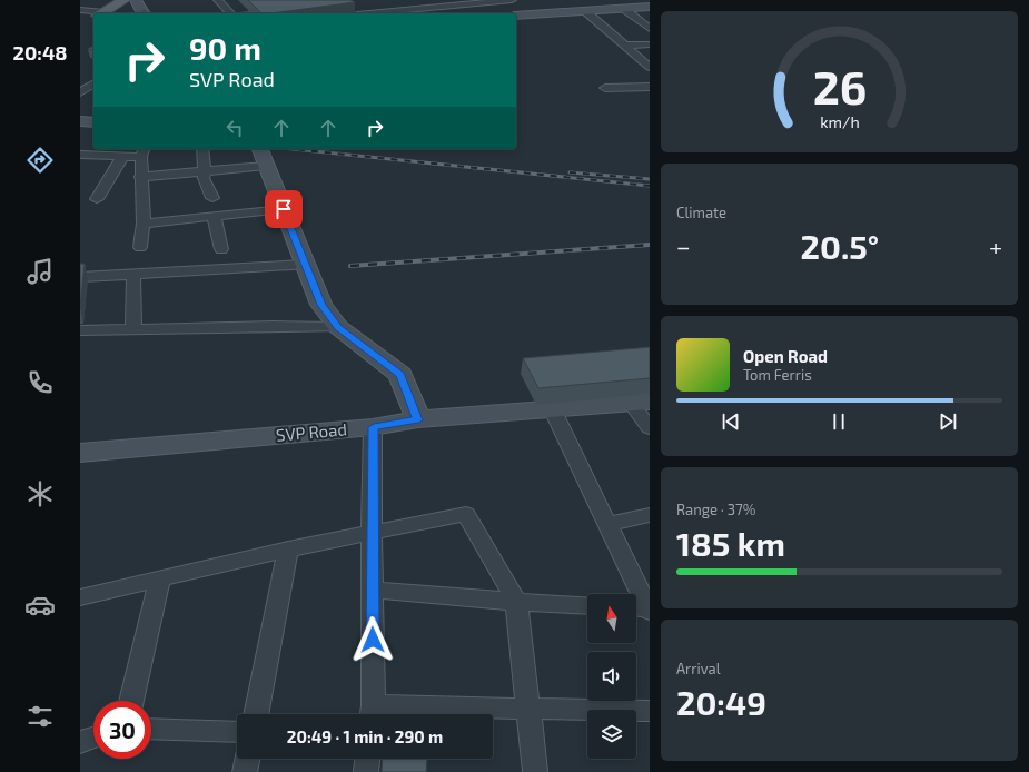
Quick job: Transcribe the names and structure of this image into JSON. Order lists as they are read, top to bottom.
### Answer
{
  "streets": {
    "street": ["SVP Road"]
  },
  "north": "top",
  "page": {
    "tabs": "20:48",
    "turn": ["90 m", "SVP Road"],
    "tile": [
      "Climate",
      ["Range · 37%", "185 km"],
      ["Arrival", "20:49"]
    ],
    "heat": ["−", "20.5°", "+"],
    "song": ["Open Road", "Tom Ferris"],
    "limit": "30",
    "trip": "20:49 · 1 min · 290 m",
    "gauge": ["26", "km/h"]
  }
}
